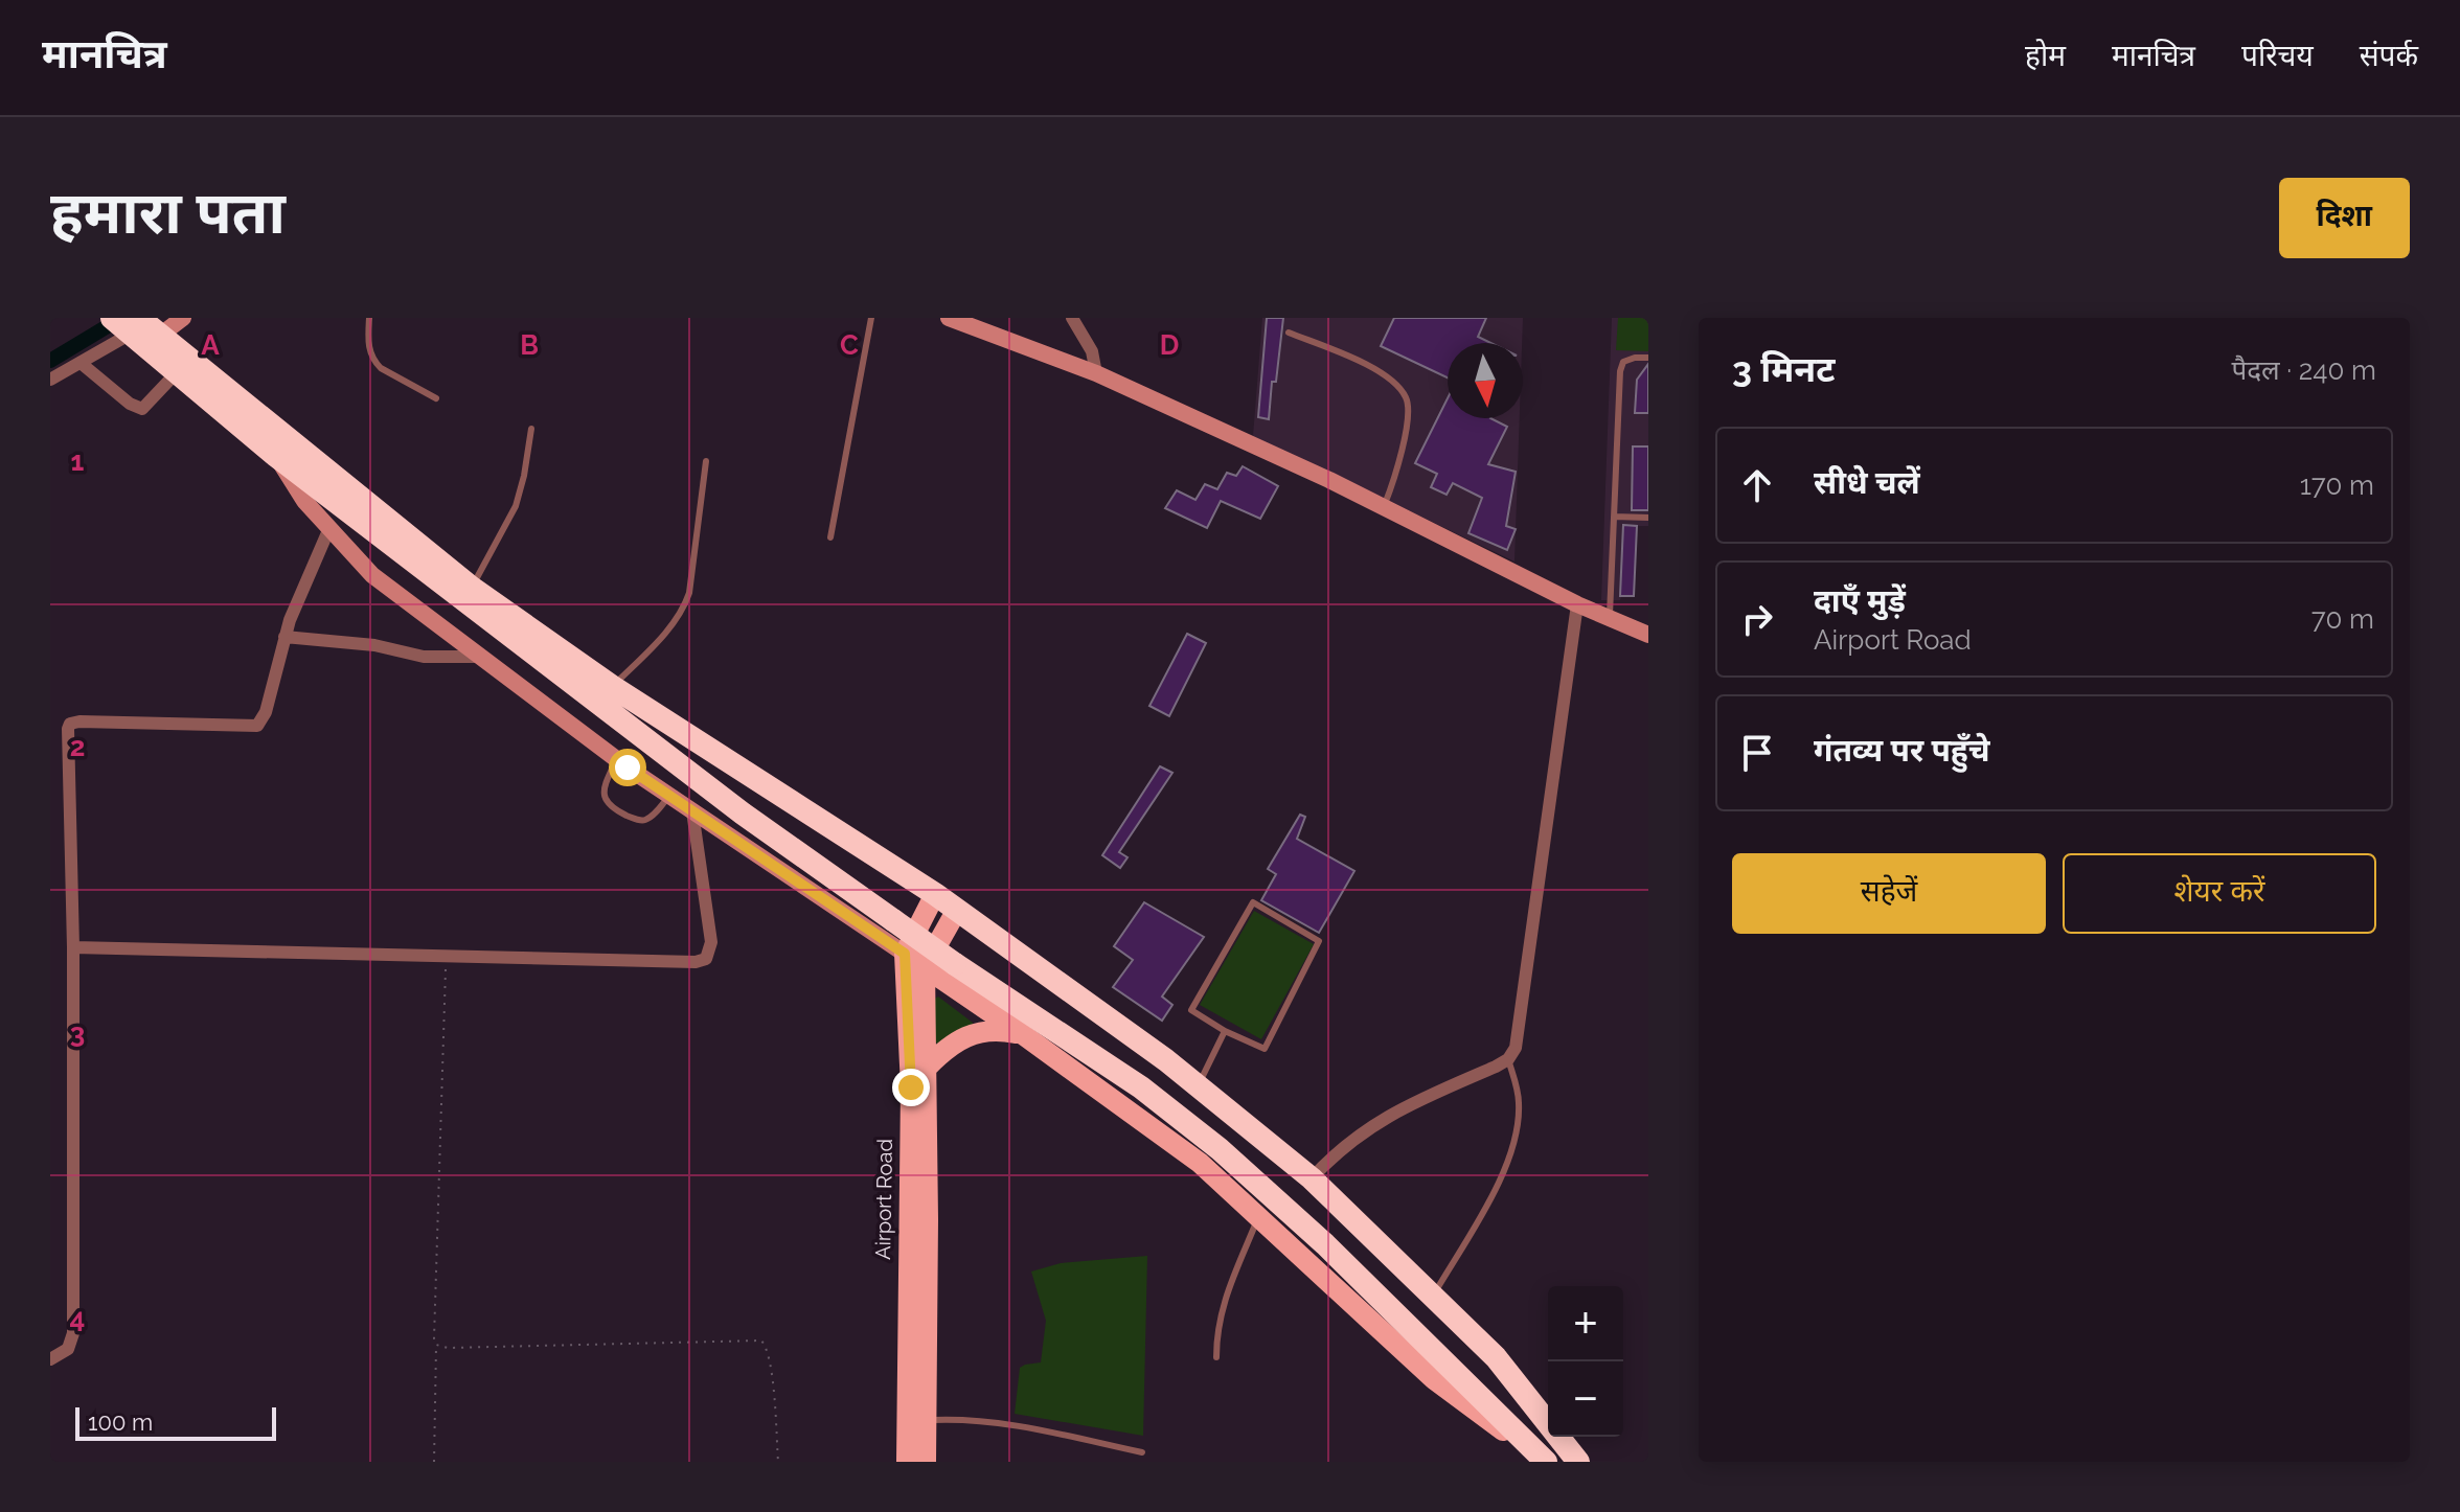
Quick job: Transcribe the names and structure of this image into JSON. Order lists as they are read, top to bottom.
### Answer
{
  "streets": {
    "main road": ["Airport Road"]
  },
  "scale_bar": "100 m",
  "north": "bottom",
  "page": {
    "header": "मानचित्र",
    "nav": [
      "होम",
      "मानचित्र",
      "परिचय",
      "संपर्क"
    ],
    "title": "हमारा पता",
    "buttons": [
      "दिशा",
      ["सहेजें", "शेयर करें"]
    ],
    "heading": ["3 मिनट", "पैदल · 240 m"],
    "list": [
      ["सीधे चलें", "170 m"],
      ["दाएँ मुड़ें", "Airport Road", "70 m"],
      "गंतव्य पर पहुँचे"
    ],
    "map_buttons": ["+", "−"],
    "scale": "100 m"
  },
  "grid": {
    "columns": [
      "A",
      "B",
      "C",
      "D"
    ],
    "rows": [
      "1",
      "2",
      "3",
      "4"
    ]
  }
}
